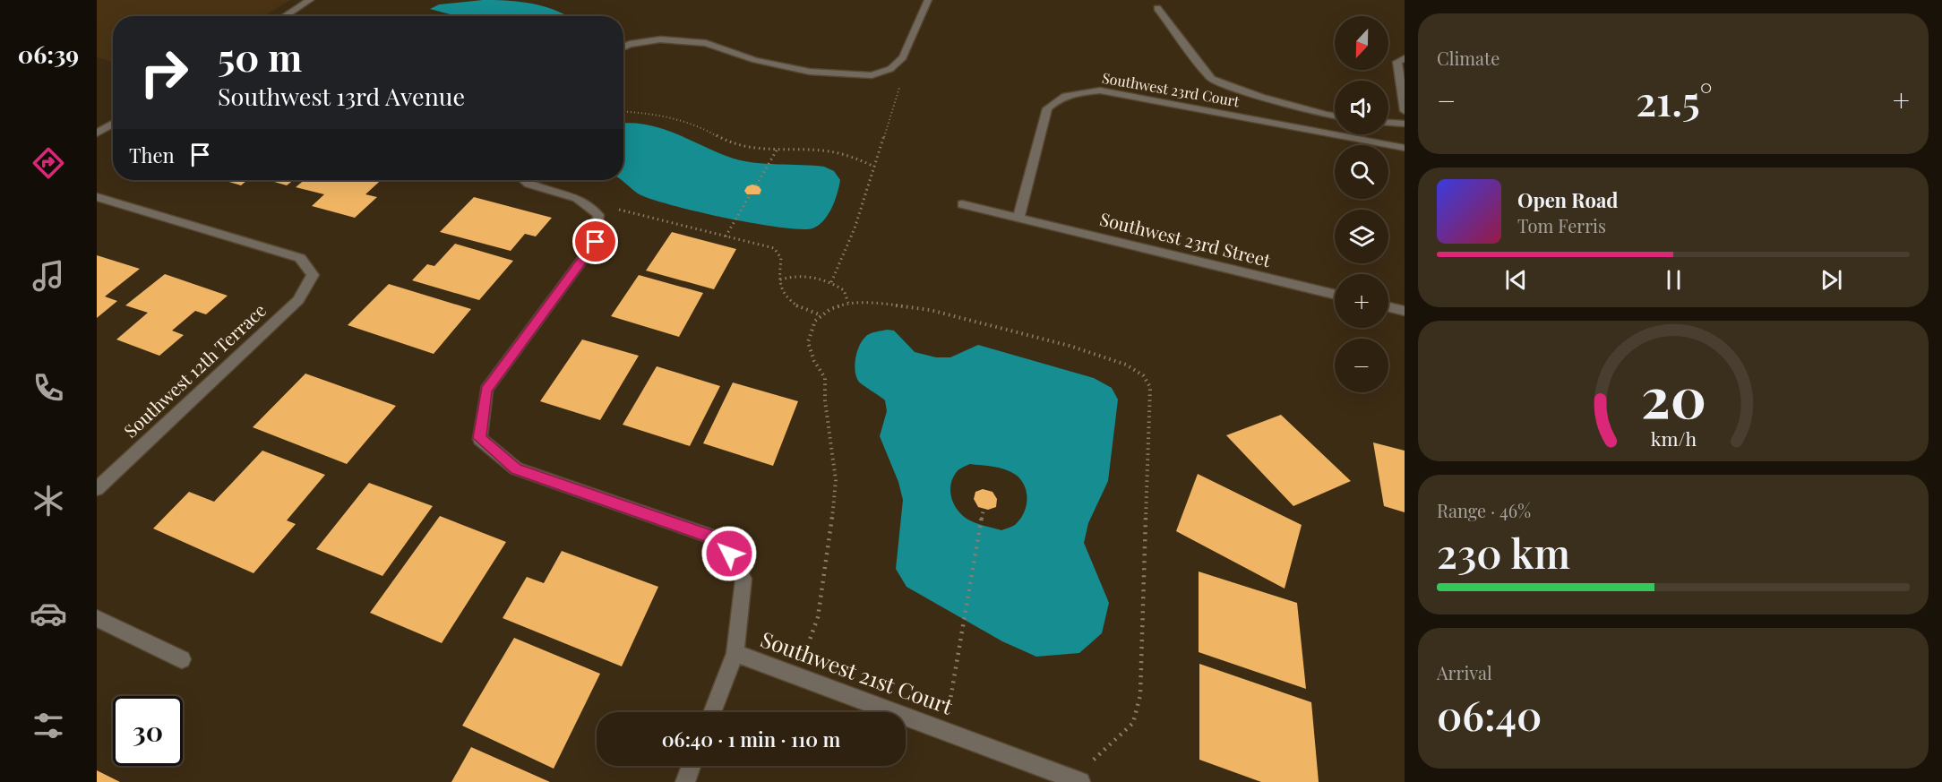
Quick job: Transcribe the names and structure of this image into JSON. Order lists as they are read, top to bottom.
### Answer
{
  "streets": {
    "street": [
      "Southwest 23rd Court",
      "Southwest 23rd Street",
      "Southwest 12th Terrace",
      "Southwest 21st Court"
    ]
  },
  "crossings": [
    ["Southwest 23rd Court", "Southwest 23rd Street"]
  ],
  "north": "bottom",
  "page": {
    "tabs": "06:39",
    "tile": [
      "Climate",
      ["Range · 46%", "230 km"],
      ["Arrival", "06:40"]
    ],
    "map_buttons": ["+", "−"],
    "turn": ["50 m", "Southwest 13rd Avenue"],
    "heat": ["−", "21.5°", "+"],
    "then": "Then",
    "song": ["Open Road", "Tom Ferris"],
    "limit": "30",
    "trip": "06:40 · 1 min · 110 m",
    "gauge": ["20", "km/h"]
  }
}
